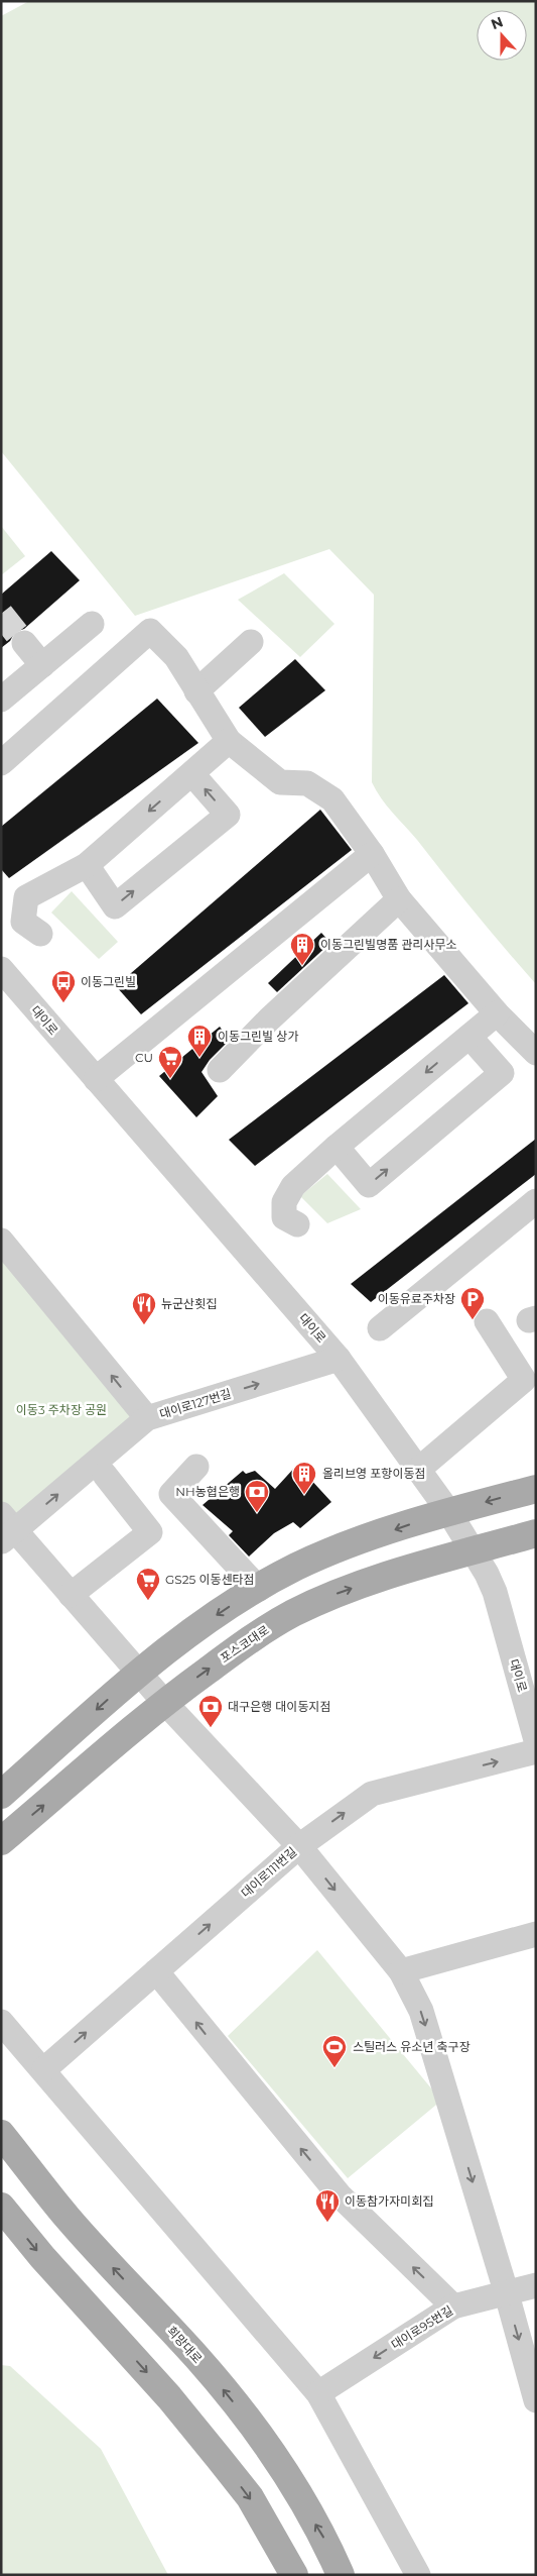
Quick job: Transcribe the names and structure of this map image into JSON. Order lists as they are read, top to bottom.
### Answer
{
  "streets": {
    "main road": ["포스코대로", "희망대로"],
    "street": [
      "대이로",
      "대이로127번길",
      "대이로111번길",
      "대이로95번길"
    ]
  },
  "crossings": [
    ["대이로", "대이로127번길"],
    ["대이로", "포스코대로"]
  ],
  "one_way": ["대이로127번길", "대이로111번길", "대이로95번길"],
  "parks": ["이동3 주차장 공원"],
  "places": {
    "building": ["이동그린빌명품 관리사무소", "이동그린빌 상가", "올리브영 포항이동점"],
    "bus stop": ["이동그린빌"],
    "supermarket": ["CU", "GS25 이동센타점"],
    "parking": ["이동유료주차장"],
    "restaurant": ["뉴군산횟집", "이동참가자미회집"],
    "bank": ["NH농협은행", "대구은행 대이동지점"],
    "sports": ["스틸러스 유소년 축구장"]
  },
  "north": "top"
}
